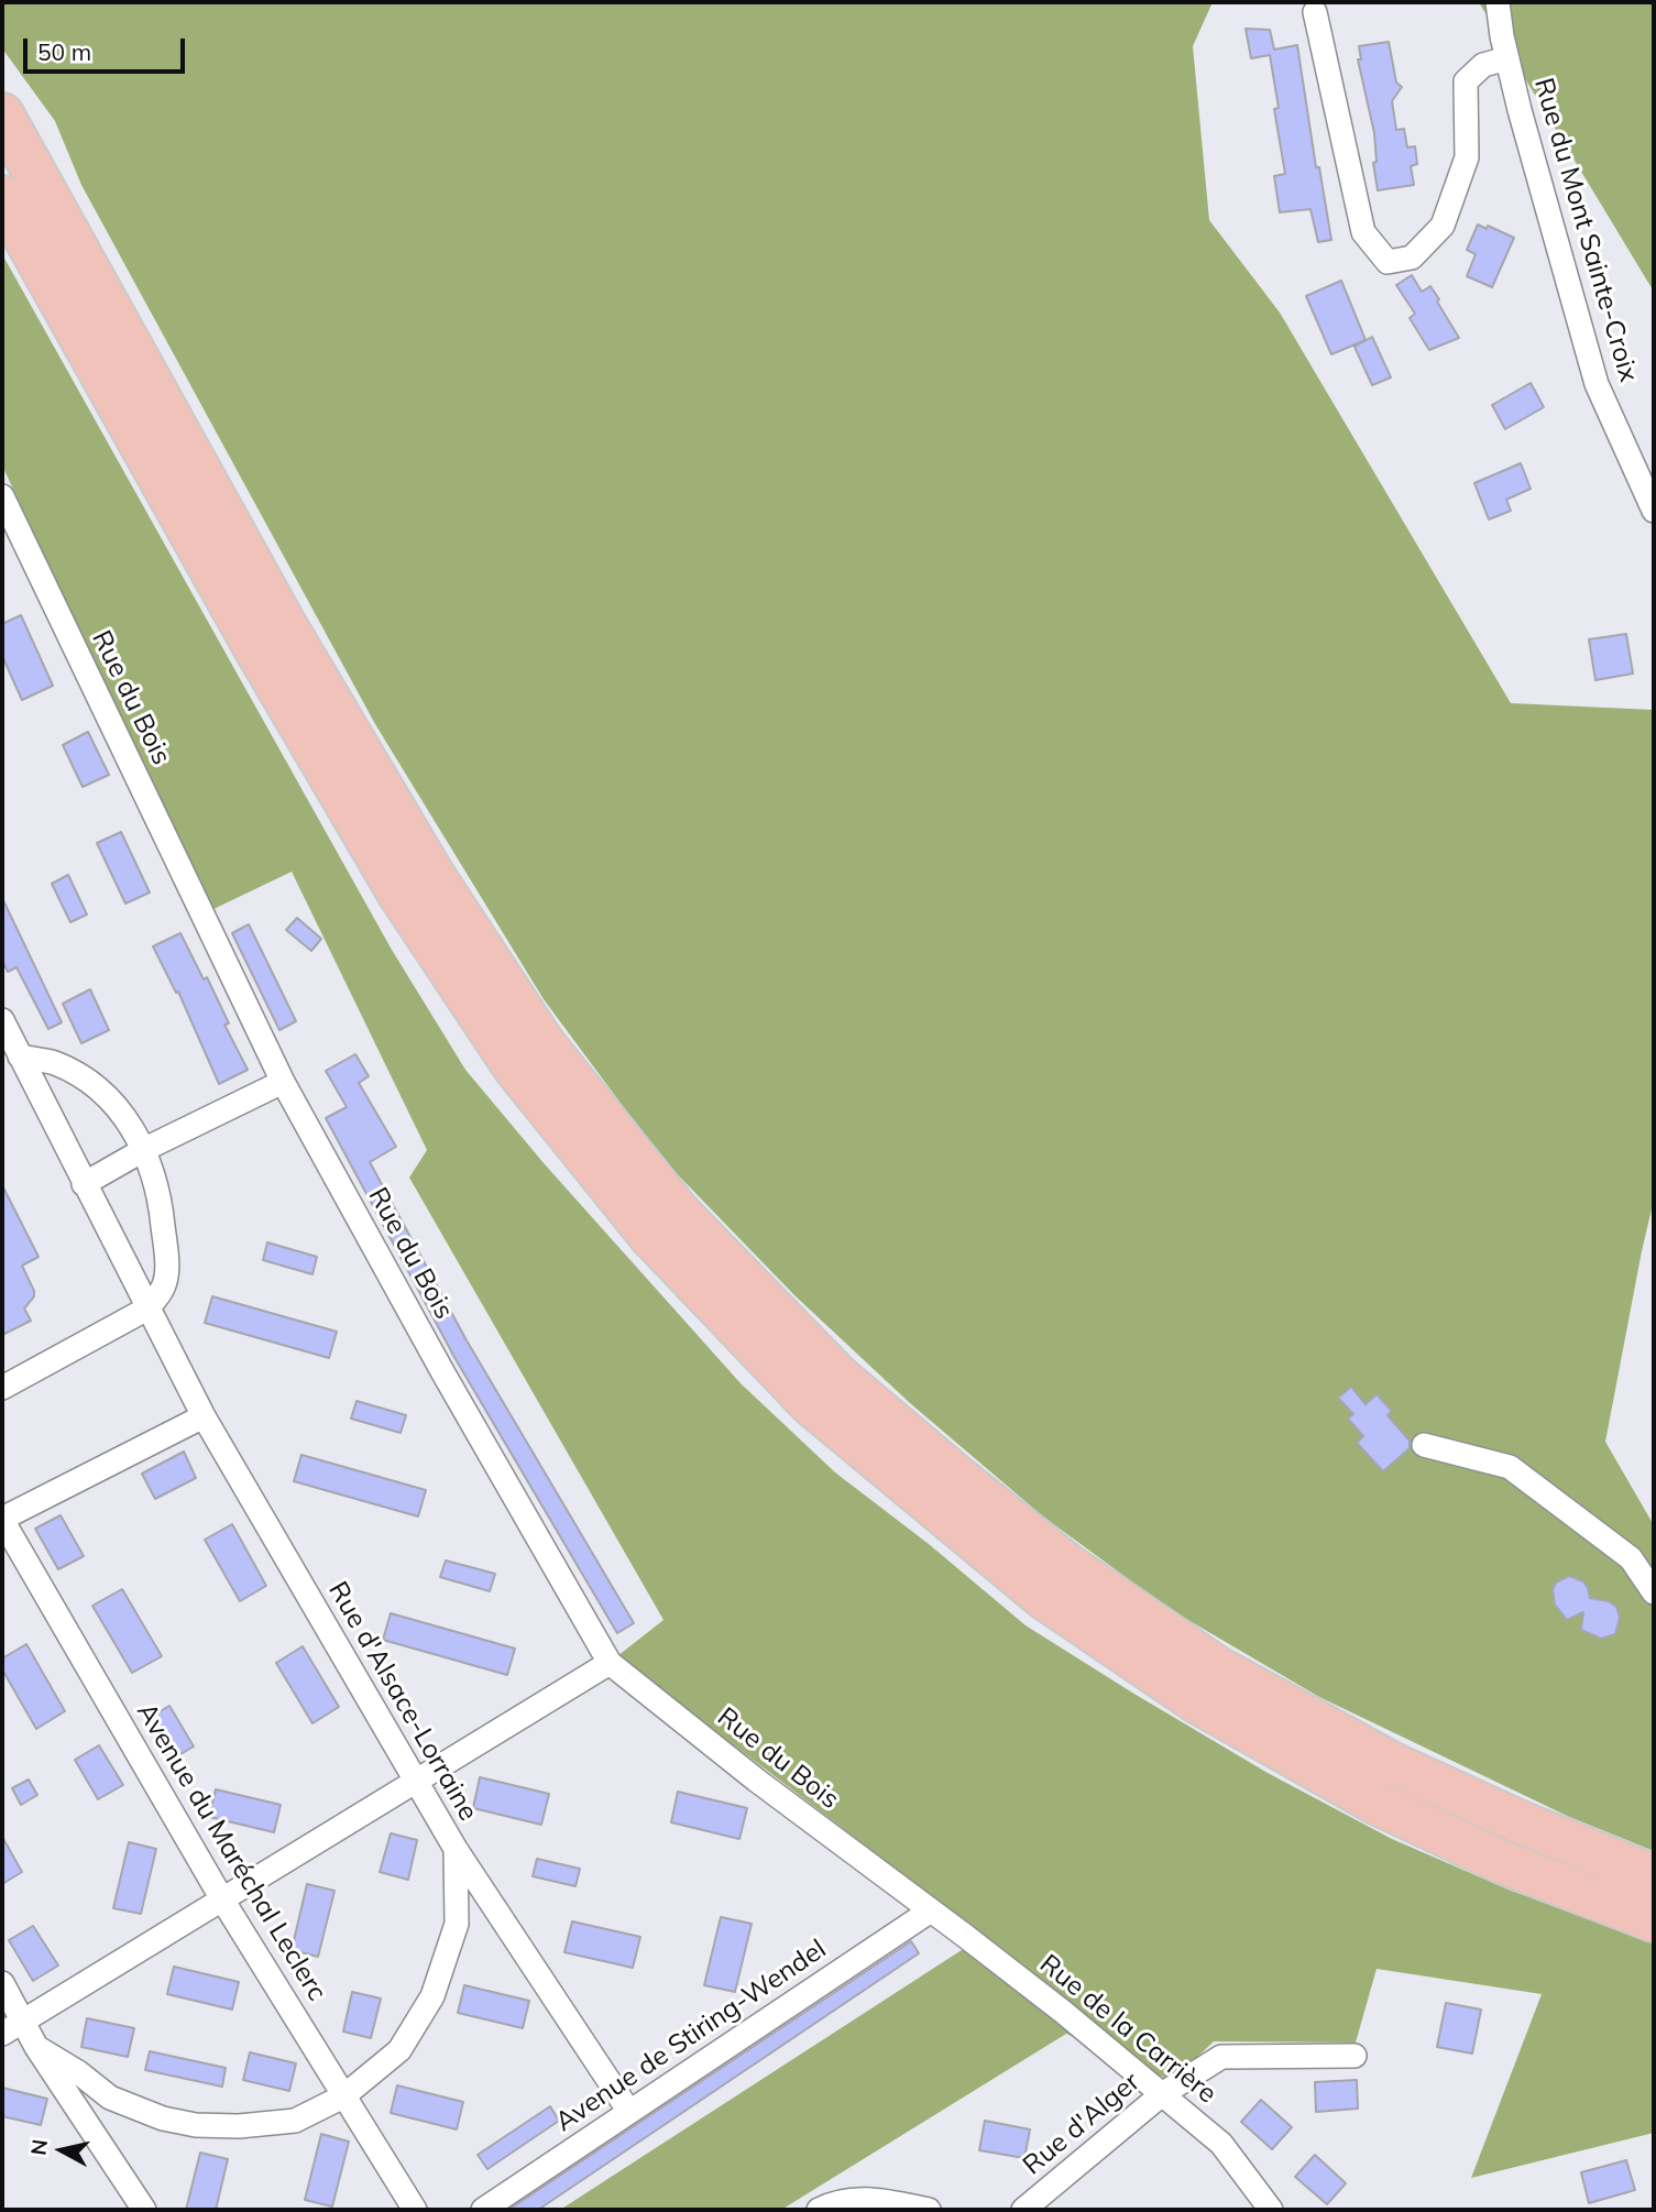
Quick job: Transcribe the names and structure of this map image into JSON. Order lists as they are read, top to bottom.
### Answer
{
  "streets": {
    "street": [
      "Rue du Mont Sainte-Croix",
      "Rue du Bois",
      "Rue d'Alsace-Lorraine",
      "Avenue du Maréchal Leclerc",
      "Rue de la Carrière",
      "Avenue de Stiring-Wendel",
      "Rue d'Alger"
    ]
  },
  "crossings": [
    ["Rue du Bois", "Rue de la Carrière"],
    ["Rue du Bois", "Avenue de Stiring-Wendel"],
    ["Rue d'Alsace-Lorraine", "Avenue de Stiring-Wendel"],
    ["Rue de la Carrière", "Avenue de Stiring-Wendel"],
    ["Rue de la Carrière", "Rue d'Alger"]
  ],
  "scale_bar": "50 m",
  "north": "left"
}
